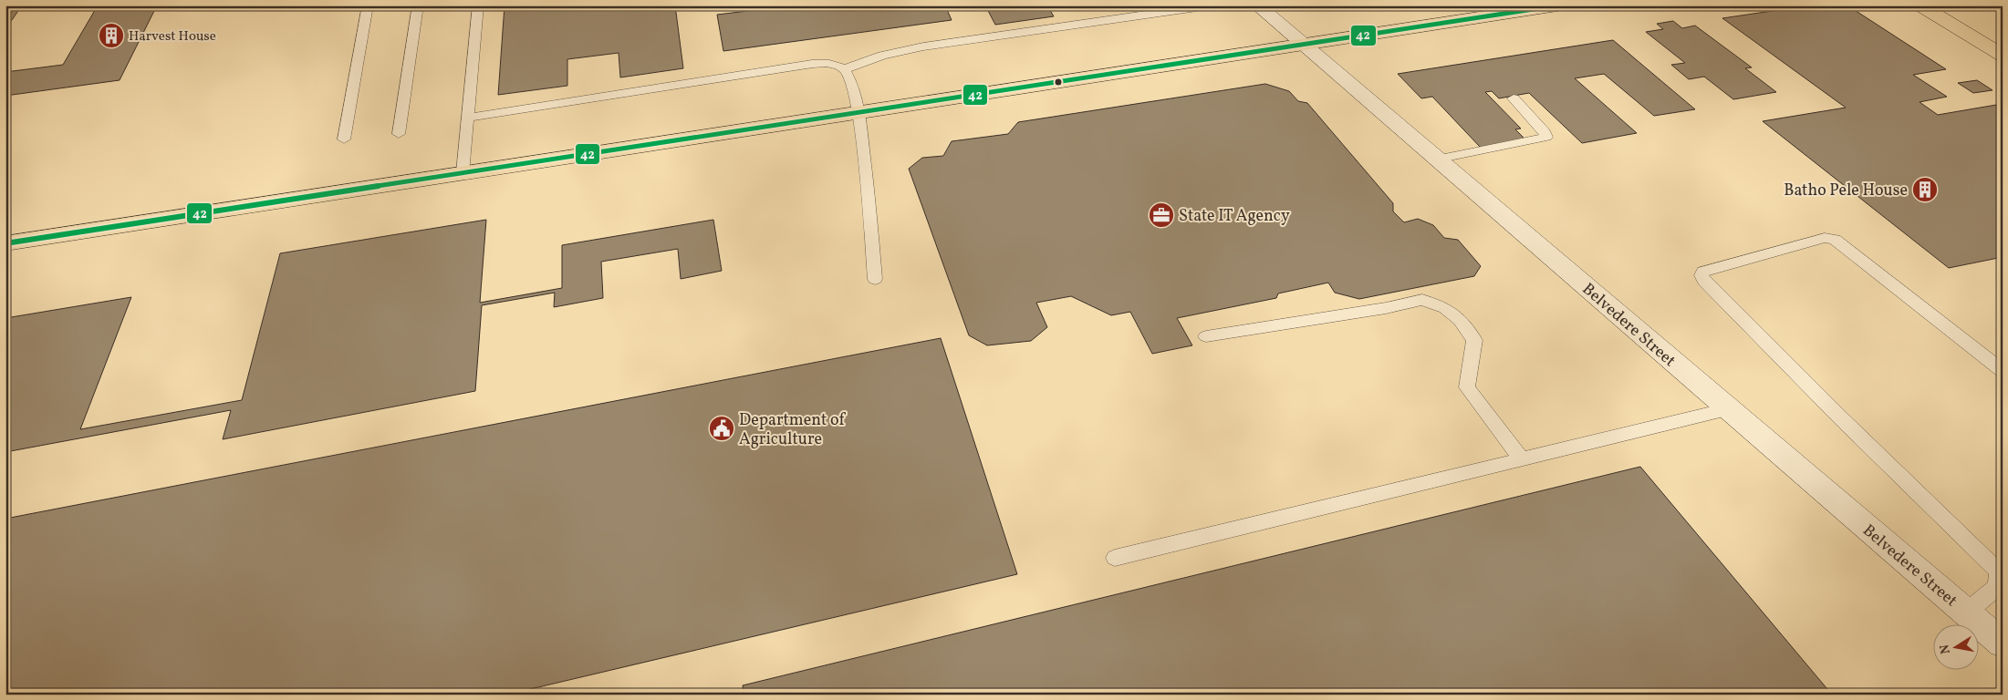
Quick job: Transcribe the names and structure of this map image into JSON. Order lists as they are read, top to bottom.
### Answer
{
  "streets": {
    "street": ["Belvedere Street"]
  },
  "places": {
    "building": ["Harvest House", "Batho Pele House"],
    "office": ["State IT Agency"],
    "public building": ["Department of Agriculture"]
  },
  "lines": ["transit line 42"],
  "north": "left"
}
